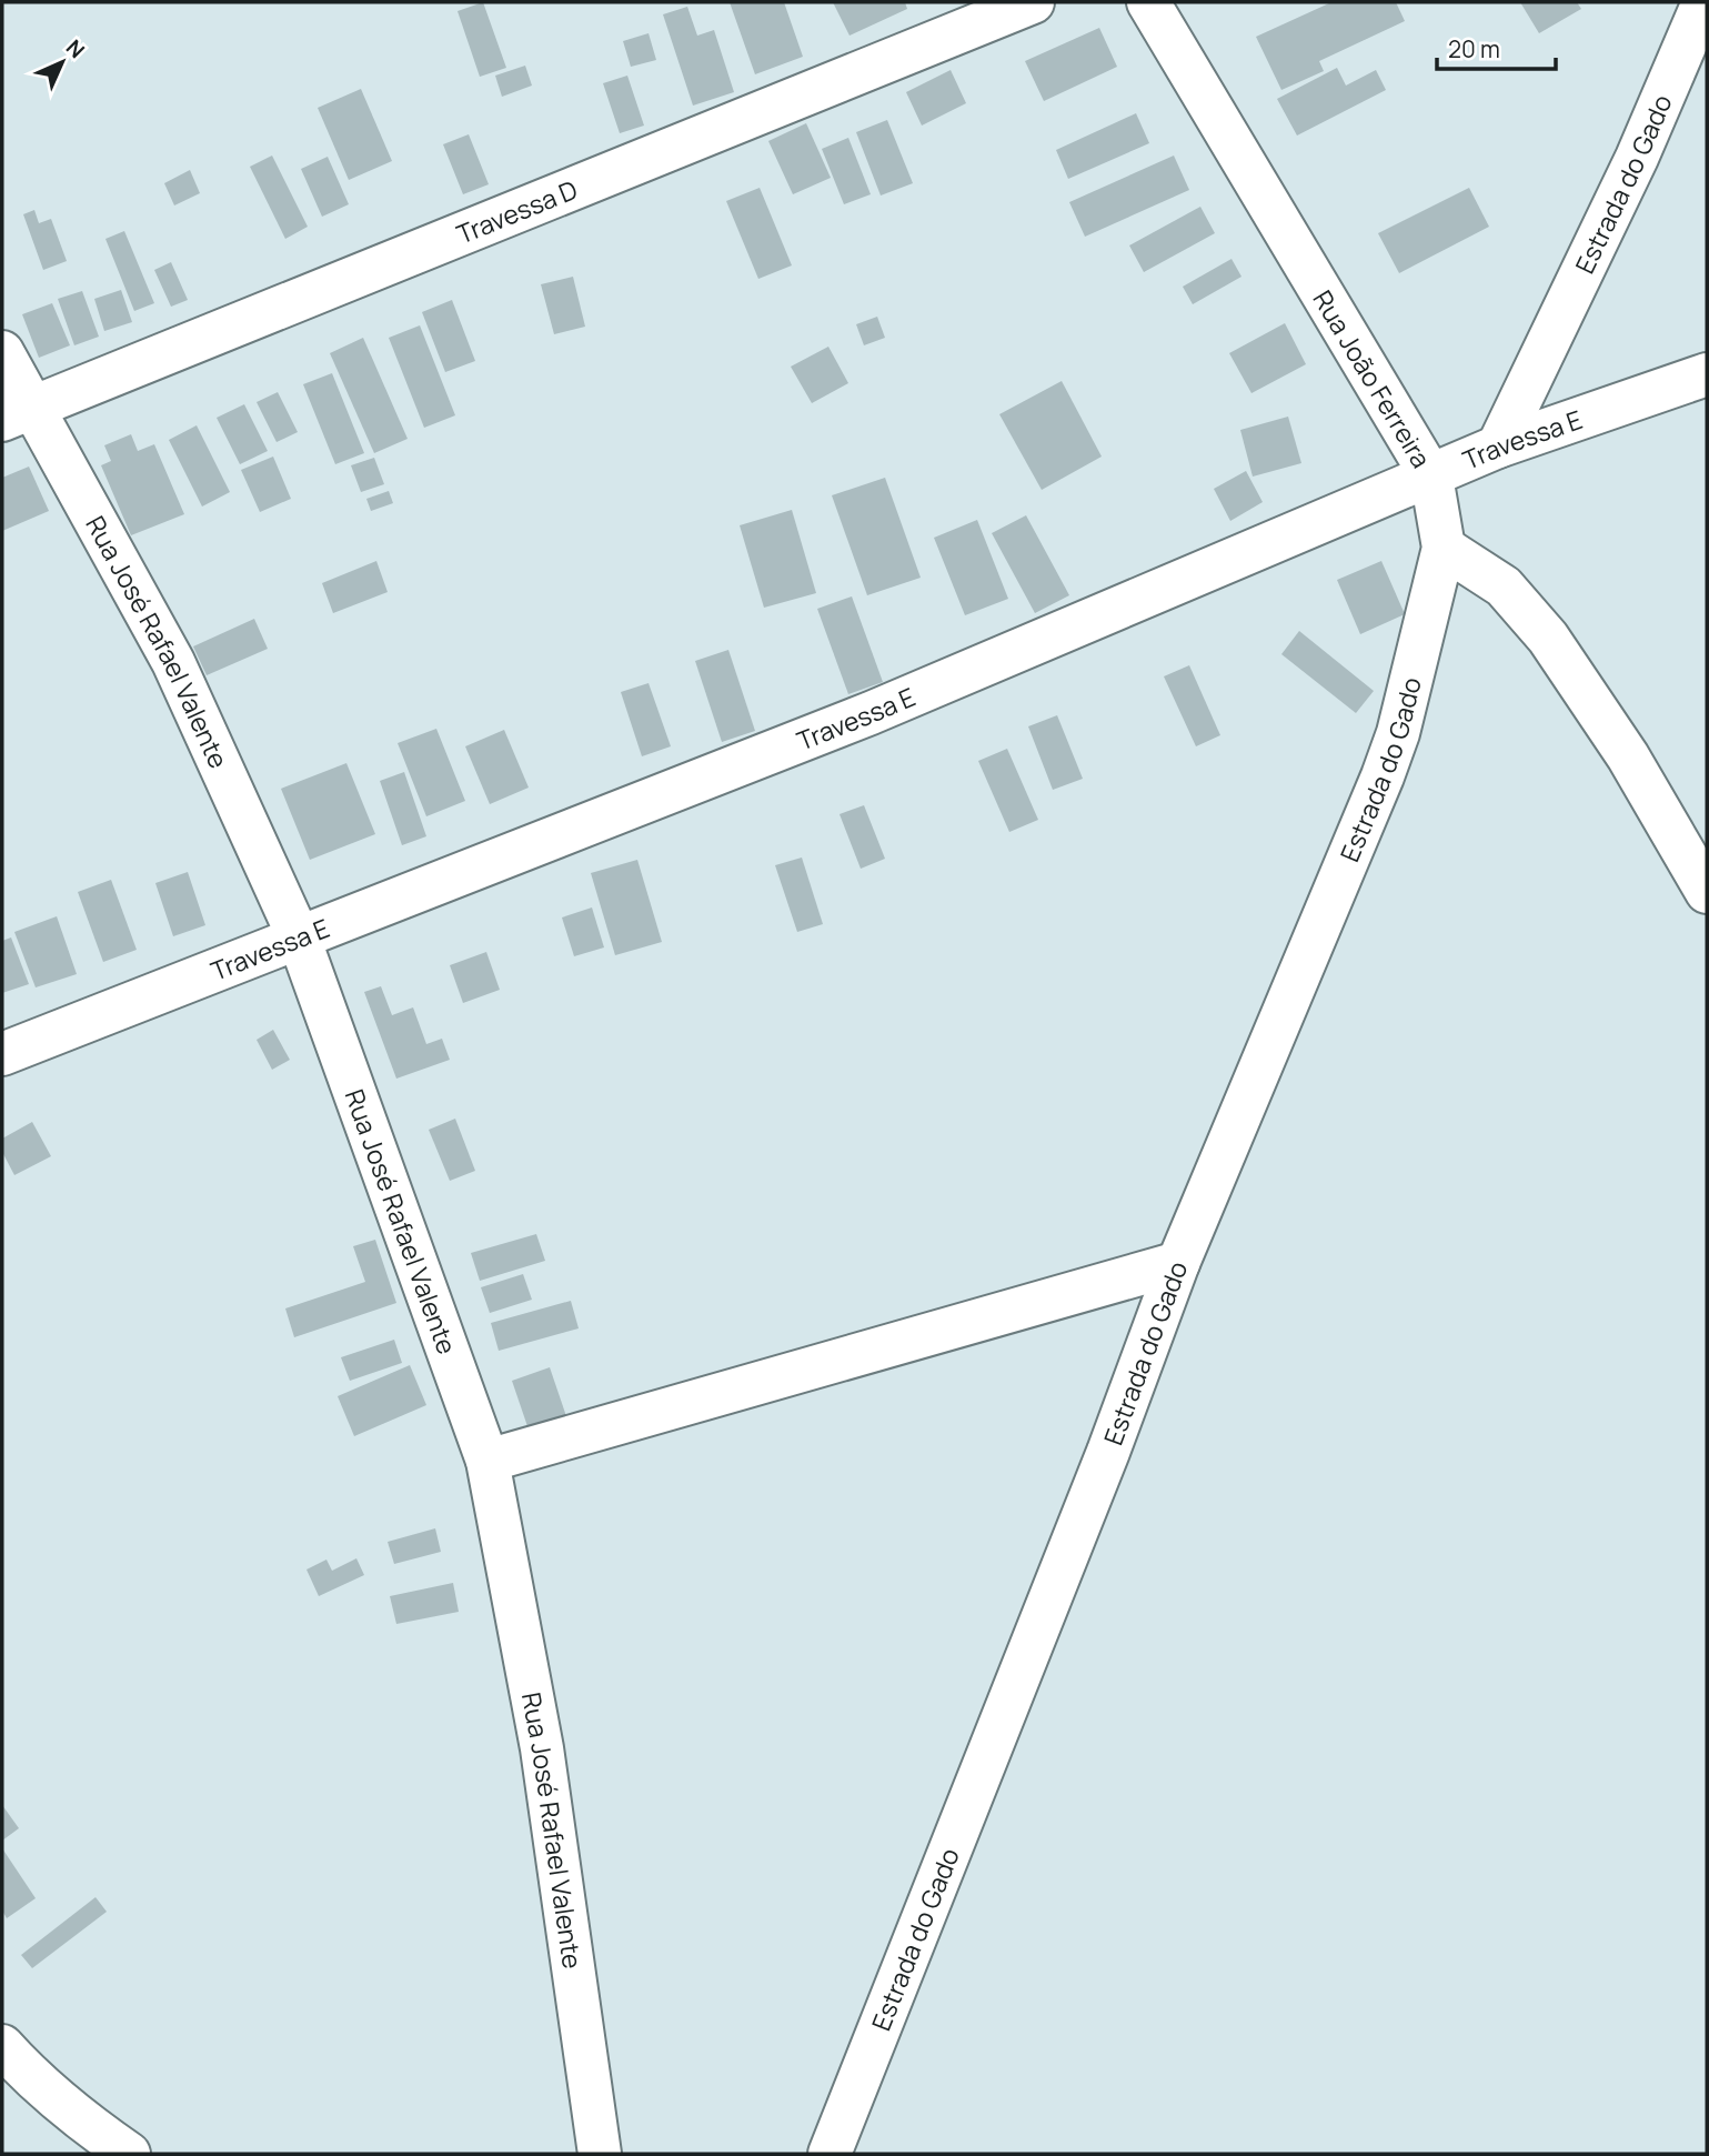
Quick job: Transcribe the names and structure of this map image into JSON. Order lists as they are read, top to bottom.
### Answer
{
  "streets": {
    "street": [
      "Estrada do Gado",
      "Travessa D",
      "Rua João Ferreira",
      "Travessa E",
      "Rua José Rafael Valente"
    ]
  },
  "crossings": [
    ["Estrada do Gado", "Rua João Ferreira"],
    ["Estrada do Gado", "Travessa E"],
    ["Travessa D", "Rua José Rafael Valente"],
    ["Rua João Ferreira", "Travessa E"],
    ["Travessa E", "Rua José Rafael Valente"]
  ],
  "scale_bar": "20 m",
  "north": "top right"
}
